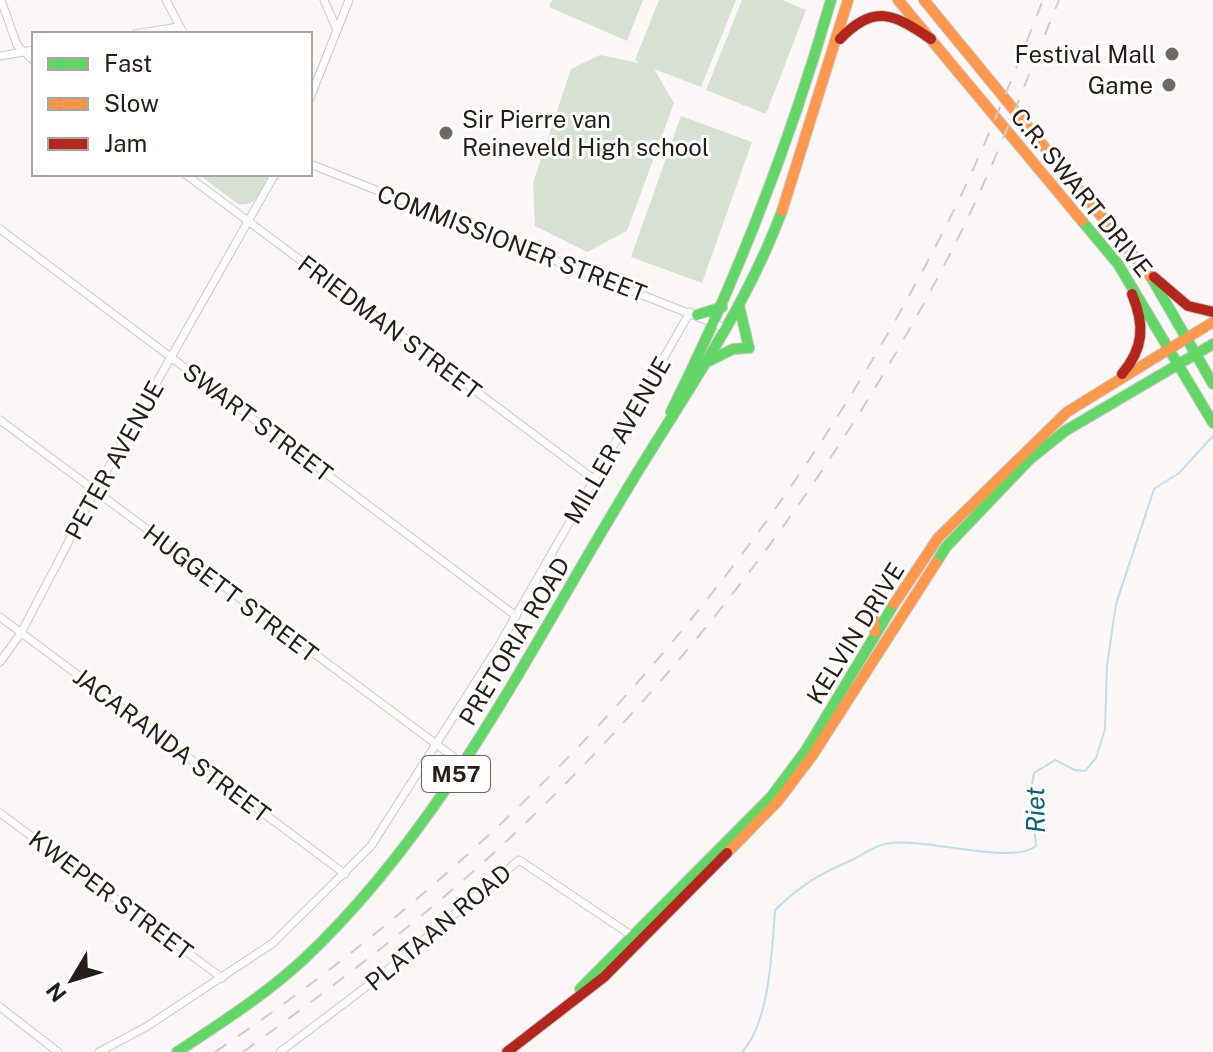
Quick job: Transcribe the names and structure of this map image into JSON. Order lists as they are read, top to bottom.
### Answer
{
  "streets": {
    "main road": [
      "C.R. SWART DRIVE",
      "KELVIN DRIVE",
      "PRETORIA ROAD",
      "M57"
    ],
    "street": [
      "COMMISSIONER STREET",
      "FRIEDMAN STREET",
      "SWART STREET",
      "MILLER AVENUE",
      "PETER AVENUE",
      "HUGGETT STREET",
      "JACARANDA STREET",
      "KWEPER STREET",
      "PLATAAN ROAD"
    ]
  },
  "crossings": [
    ["C.R. SWART DRIVE", "KELVIN DRIVE"],
    ["COMMISSIONER STREET", "MILLER AVENUE"],
    ["COMMISSIONER STREET", "PRETORIA ROAD"],
    ["FRIEDMAN STREET", "MILLER AVENUE"],
    ["FRIEDMAN STREET", "PETER AVENUE"],
    ["SWART STREET", "MILLER AVENUE"],
    ["SWART STREET", "PETER AVENUE"],
    ["MILLER AVENUE", "HUGGETT STREET"],
    ["MILLER AVENUE", "JACARANDA STREET"],
    ["MILLER AVENUE", "KWEPER STREET"],
    ["PETER AVENUE", "HUGGETT STREET"],
    ["PETER AVENUE", "JACARANDA STREET"],
    ["HUGGETT STREET", "PRETORIA ROAD"],
    ["KELVIN DRIVE", "PLATAAN ROAD"]
  ],
  "water": ["Riet"],
  "places": ["Festival Mall", "Game", "Sir Pierre van Reineveld High school"],
  "legend": ["Fast", "Slow", "Jam"],
  "north": "bottom left"
}
